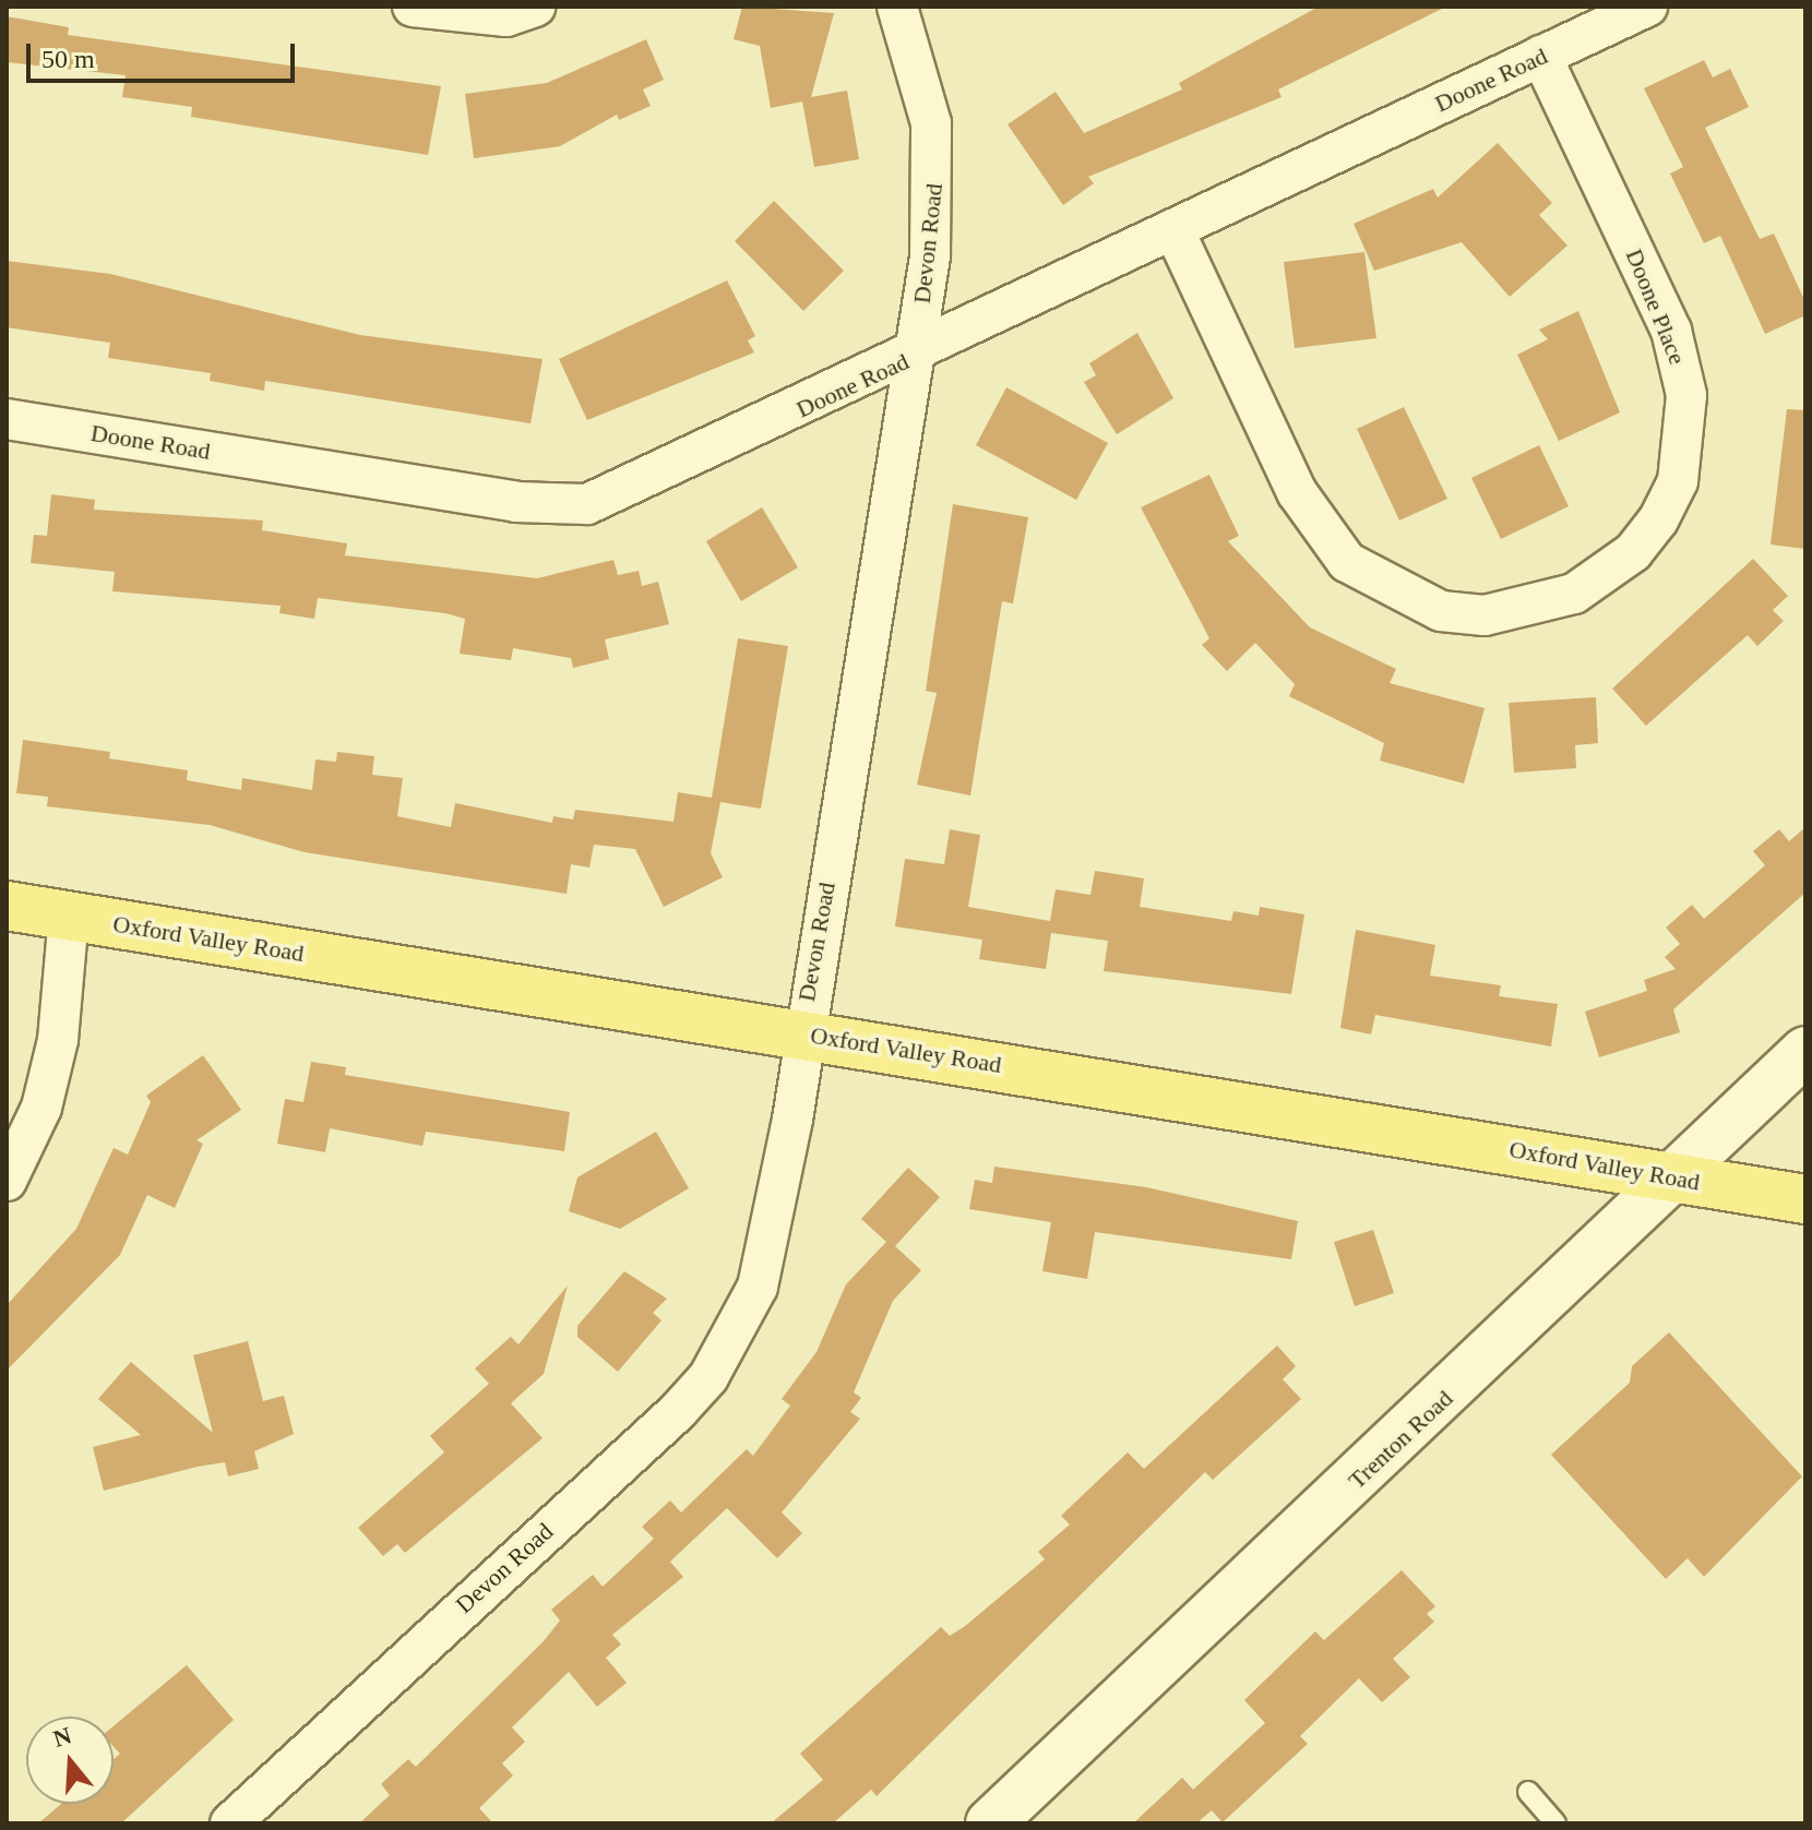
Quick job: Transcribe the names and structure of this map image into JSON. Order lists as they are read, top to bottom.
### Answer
{
  "streets": {
    "main road": ["Oxford Valley Road", "Trenton Road"],
    "street": ["Doone Road", "Devon Road", "Doone Place"]
  },
  "crossings": [
    ["Doone Road", "Devon Road"],
    ["Doone Road", "Doone Place"],
    ["Devon Road", "Oxford Valley Road"],
    ["Oxford Valley Road", "Trenton Road"]
  ],
  "scale_bar": "50 m",
  "north": "top"
}
